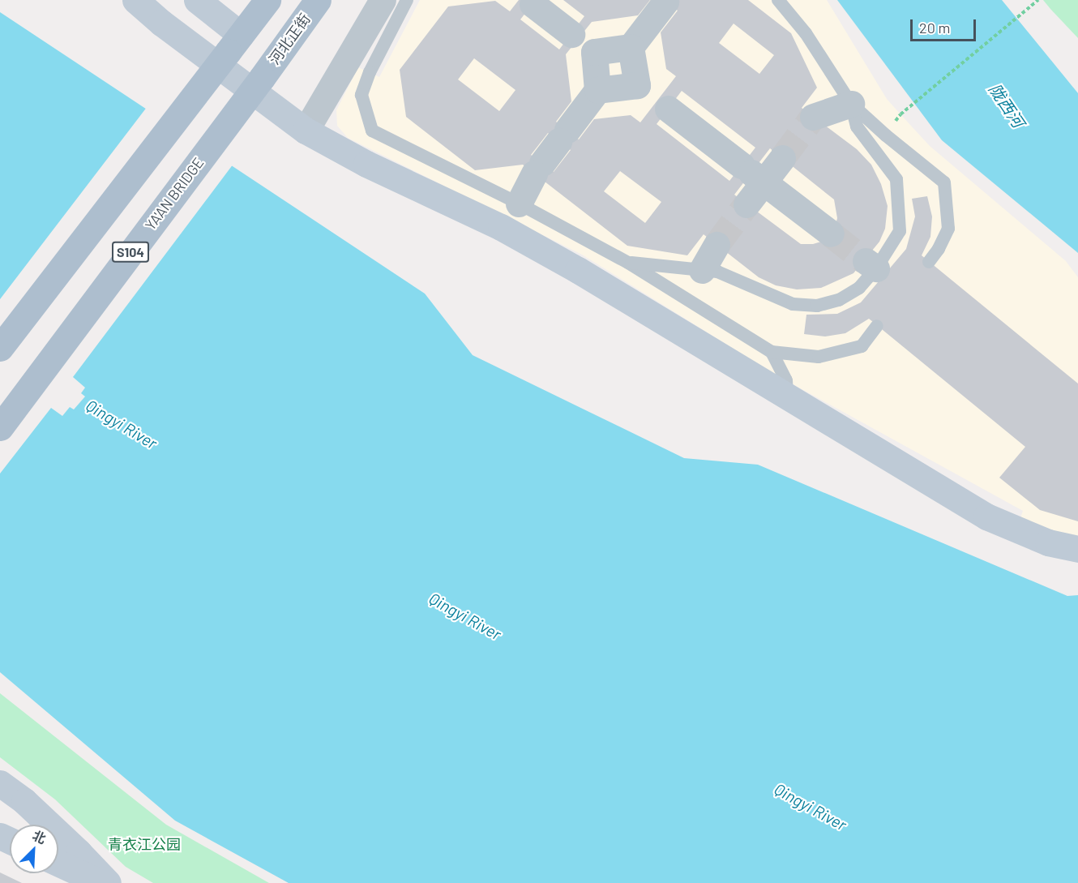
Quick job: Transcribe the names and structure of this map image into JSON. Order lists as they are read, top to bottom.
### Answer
{
  "streets": {
    "main road": ["河北正街", "YA'AN BRIDGE", "S104"]
  },
  "crossings": [
    ["河北正街", "YA'AN BRIDGE"]
  ],
  "water": ["陇西河", "Qingyi River"],
  "parks": ["青衣江公园"],
  "scale_bar": "20 m",
  "north": "top right"
}
